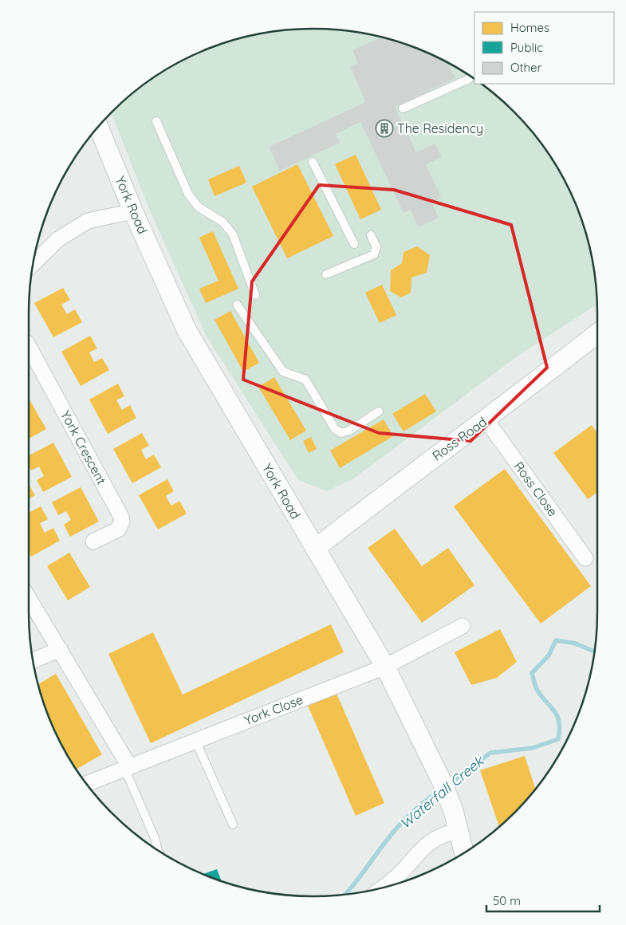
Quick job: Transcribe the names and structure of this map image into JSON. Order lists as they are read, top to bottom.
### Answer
{
  "streets": {
    "street": [
      "York Road",
      "Ross Road",
      "York Crescent",
      "Ross Close",
      "York Close"
    ]
  },
  "crossings": [
    ["York Road", "Ross Road"],
    ["York Road", "York Close"],
    ["Ross Road", "Ross Close"]
  ],
  "water": ["Waterfall Creek"],
  "places": {
    "building": ["The Residency"]
  },
  "legend": ["Homes", "Public", "Other"],
  "scale_bar": "50 m"
}
